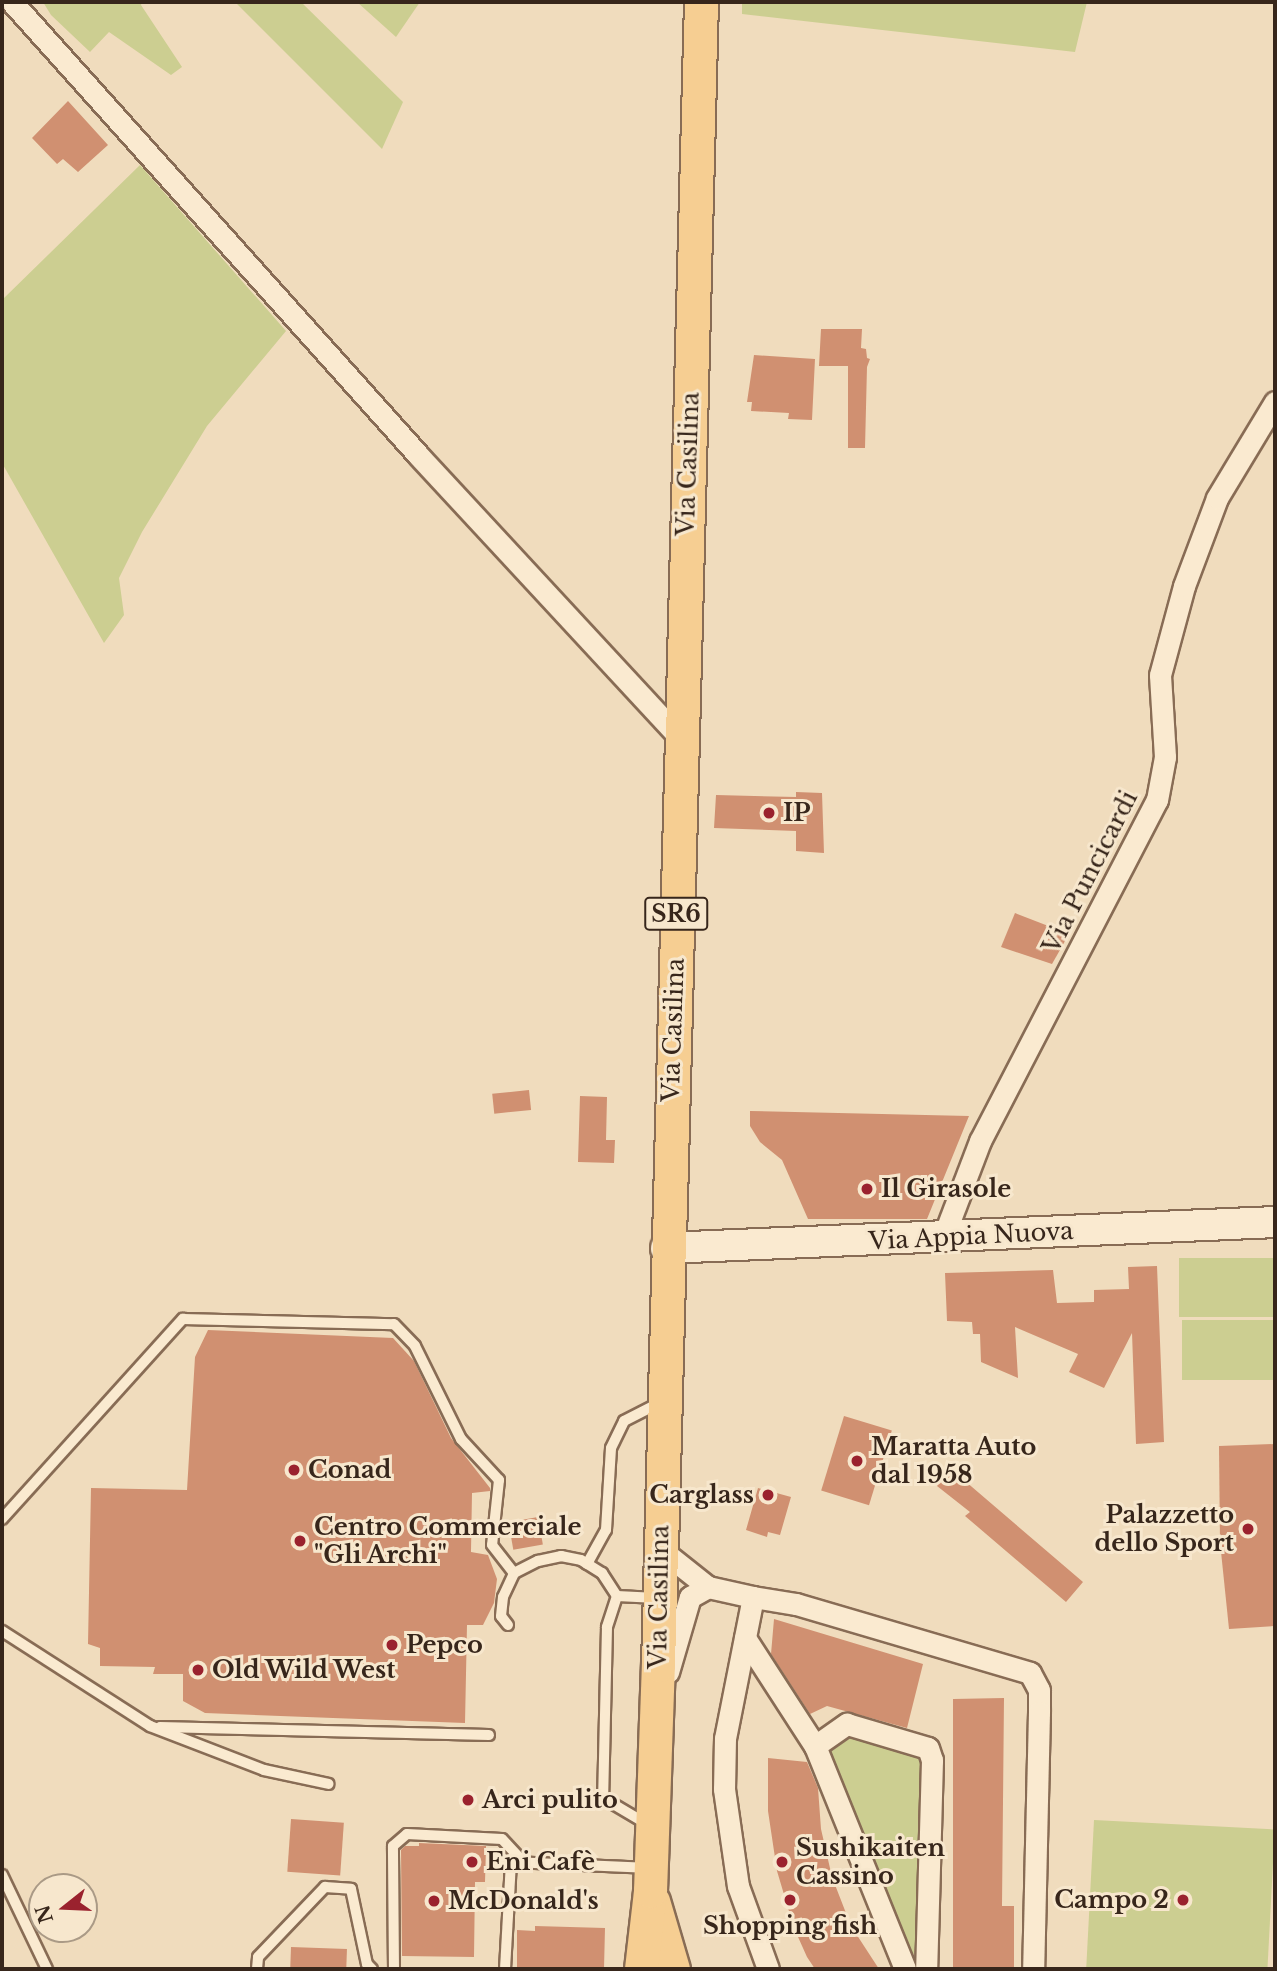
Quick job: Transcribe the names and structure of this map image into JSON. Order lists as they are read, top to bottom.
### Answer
{
  "streets": {
    "main road": ["Via Casilina", "SR6"],
    "street": ["Via Puncicardi", "Via Appia Nuova"]
  },
  "crossings": [
    ["Via Casilina", "Via Appia Nuova"],
    ["Via Puncicardi", "Via Appia Nuova"]
  ],
  "places": [
    "IP",
    "Il Girasole",
    "Maratta Auto dal 1958",
    "Conad",
    "Carglass",
    "Palazzetto dello Sport",
    "Centro Commerciale \"Gli Archi\"",
    "Pepco",
    "Old Wild West",
    "Arci pulito",
    "Eni Cafè",
    "Sushikaiten Cassino",
    "Shopping fish",
    "Campo 2",
    "McDonald's"
  ],
  "north": "left"
}
